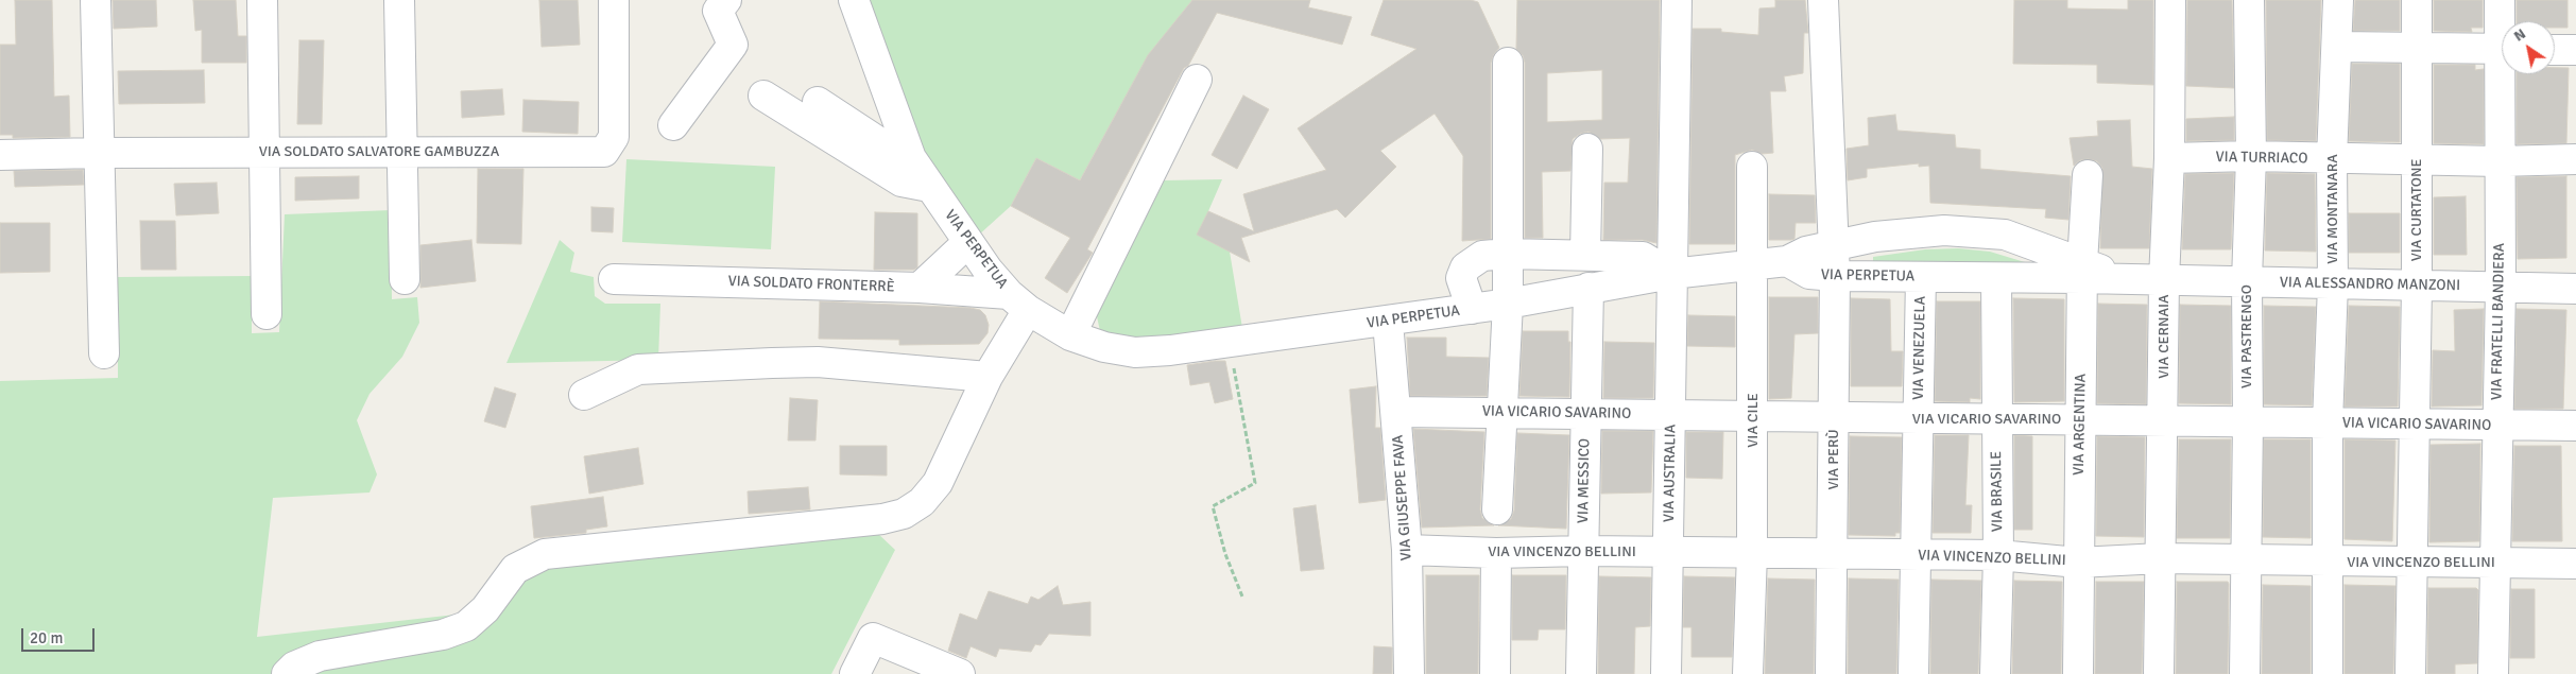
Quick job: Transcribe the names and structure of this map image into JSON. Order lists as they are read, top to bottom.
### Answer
{
  "streets": {
    "street": [
      "VIA SOLDATO SALVATORE GAMBUZZA",
      "VIA TURRIACO",
      "VIA MONTANARA",
      "VIA CURTATONE",
      "VIA PERPETUA",
      "VIA SOLDATO FRONTERRÈ",
      "VIA ALESSANDRO MANZONI",
      "VIA FRATELLI BANDIERA",
      "VIA CERNAIA",
      "VIA PASTRENGO",
      "VIA VENEZUELA",
      "VIA VICARIO SAVARINO",
      "VIA CILE",
      "VIA ARGENTINA",
      "VIA PERÙ",
      "VIA AUSTRALIA",
      "VIA MESSICO",
      "VIA BRASILE",
      "VIA GIUSEPPE FAVA",
      "VIA VINCENZO BELLINI"
    ]
  },
  "crossings": [
    ["VIA TURRIACO", "VIA MONTANARA"],
    ["VIA TURRIACO", "VIA CURTATONE"],
    ["VIA TURRIACO", "VIA FRATELLI BANDIERA"],
    ["VIA TURRIACO", "VIA CERNAIA"],
    ["VIA TURRIACO", "VIA PASTRENGO"],
    ["VIA MONTANARA", "VIA ALESSANDRO MANZONI"],
    ["VIA MONTANARA", "VIA VICARIO SAVARINO"],
    ["VIA MONTANARA", "VIA VINCENZO BELLINI"],
    ["VIA CURTATONE", "VIA ALESSANDRO MANZONI"],
    ["VIA CURTATONE", "VIA VICARIO SAVARINO"],
    ["VIA CURTATONE", "VIA VINCENZO BELLINI"],
    ["VIA PERPETUA", "VIA SOLDATO FRONTERRÈ"],
    ["VIA PERPETUA", "VIA VENEZUELA"],
    ["VIA PERPETUA", "VIA CILE"],
    ["VIA PERPETUA", "VIA ARGENTINA"],
    ["VIA PERPETUA", "VIA PERÙ"],
    ["VIA PERPETUA", "VIA AUSTRALIA"],
    ["VIA PERPETUA", "VIA MESSICO"],
    ["VIA PERPETUA", "VIA BRASILE"],
    ["VIA PERPETUA", "VIA GIUSEPPE FAVA"],
    ["VIA ALESSANDRO MANZONI", "VIA FRATELLI BANDIERA"],
    ["VIA ALESSANDRO MANZONI", "VIA CERNAIA"],
    ["VIA ALESSANDRO MANZONI", "VIA PASTRENGO"],
    ["VIA FRATELLI BANDIERA", "VIA VICARIO SAVARINO"],
    ["VIA FRATELLI BANDIERA", "VIA VINCENZO BELLINI"],
    ["VIA CERNAIA", "VIA VICARIO SAVARINO"],
    ["VIA CERNAIA", "VIA VINCENZO BELLINI"],
    ["VIA PASTRENGO", "VIA VICARIO SAVARINO"],
    ["VIA PASTRENGO", "VIA VINCENZO BELLINI"],
    ["VIA VENEZUELA", "VIA VICARIO SAVARINO"],
    ["VIA VENEZUELA", "VIA VINCENZO BELLINI"],
    ["VIA VICARIO SAVARINO", "VIA CILE"],
    ["VIA VICARIO SAVARINO", "VIA ARGENTINA"],
    ["VIA VICARIO SAVARINO", "VIA PERÙ"],
    ["VIA VICARIO SAVARINO", "VIA AUSTRALIA"],
    ["VIA VICARIO SAVARINO", "VIA MESSICO"],
    ["VIA VICARIO SAVARINO", "VIA BRASILE"],
    ["VIA VICARIO SAVARINO", "VIA GIUSEPPE FAVA"],
    ["VIA CILE", "VIA VINCENZO BELLINI"],
    ["VIA ARGENTINA", "VIA VINCENZO BELLINI"],
    ["VIA PERÙ", "VIA VINCENZO BELLINI"],
    ["VIA AUSTRALIA", "VIA VINCENZO BELLINI"],
    ["VIA MESSICO", "VIA VINCENZO BELLINI"],
    ["VIA BRASILE", "VIA VINCENZO BELLINI"],
    ["VIA GIUSEPPE FAVA", "VIA VINCENZO BELLINI"]
  ],
  "scale_bar": "20 m",
  "north": "top left"
}
